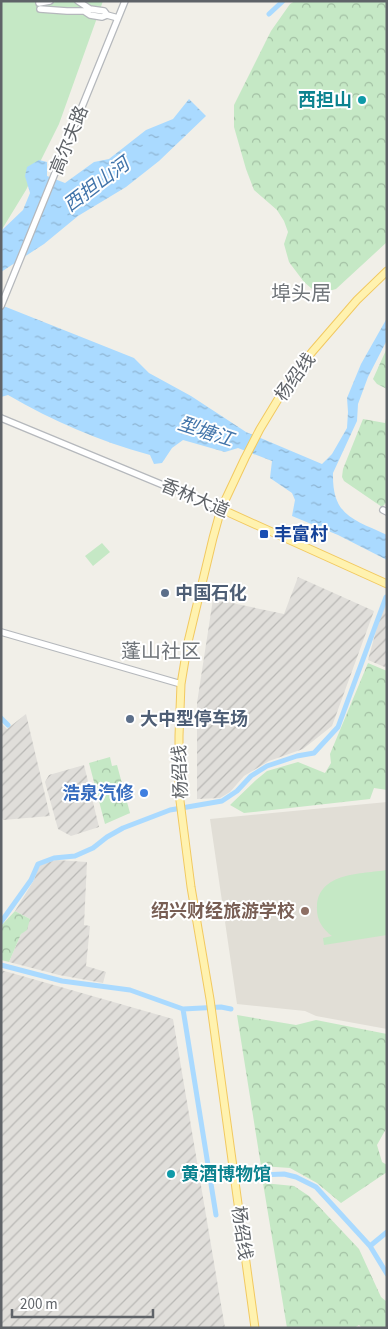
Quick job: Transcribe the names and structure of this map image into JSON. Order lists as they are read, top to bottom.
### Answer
{
  "streets": {
    "main road": ["杨绍线", "香林大道"],
    "street": ["高尔夫路"]
  },
  "crossings": [
    ["杨绍线", "香林大道"]
  ],
  "districts": ["埠头居", "蓬山社区"],
  "water": ["西担山河", "型塘江"],
  "places": {
    "other": [
      "西担山",
      "中国石化",
      "大中型停车场",
      "浩泉汽修",
      "绍兴财经旅游学校",
      "黄酒博物馆"
    ],
    "transit": ["丰富村"]
  },
  "scale_bar": "200 m"
}
